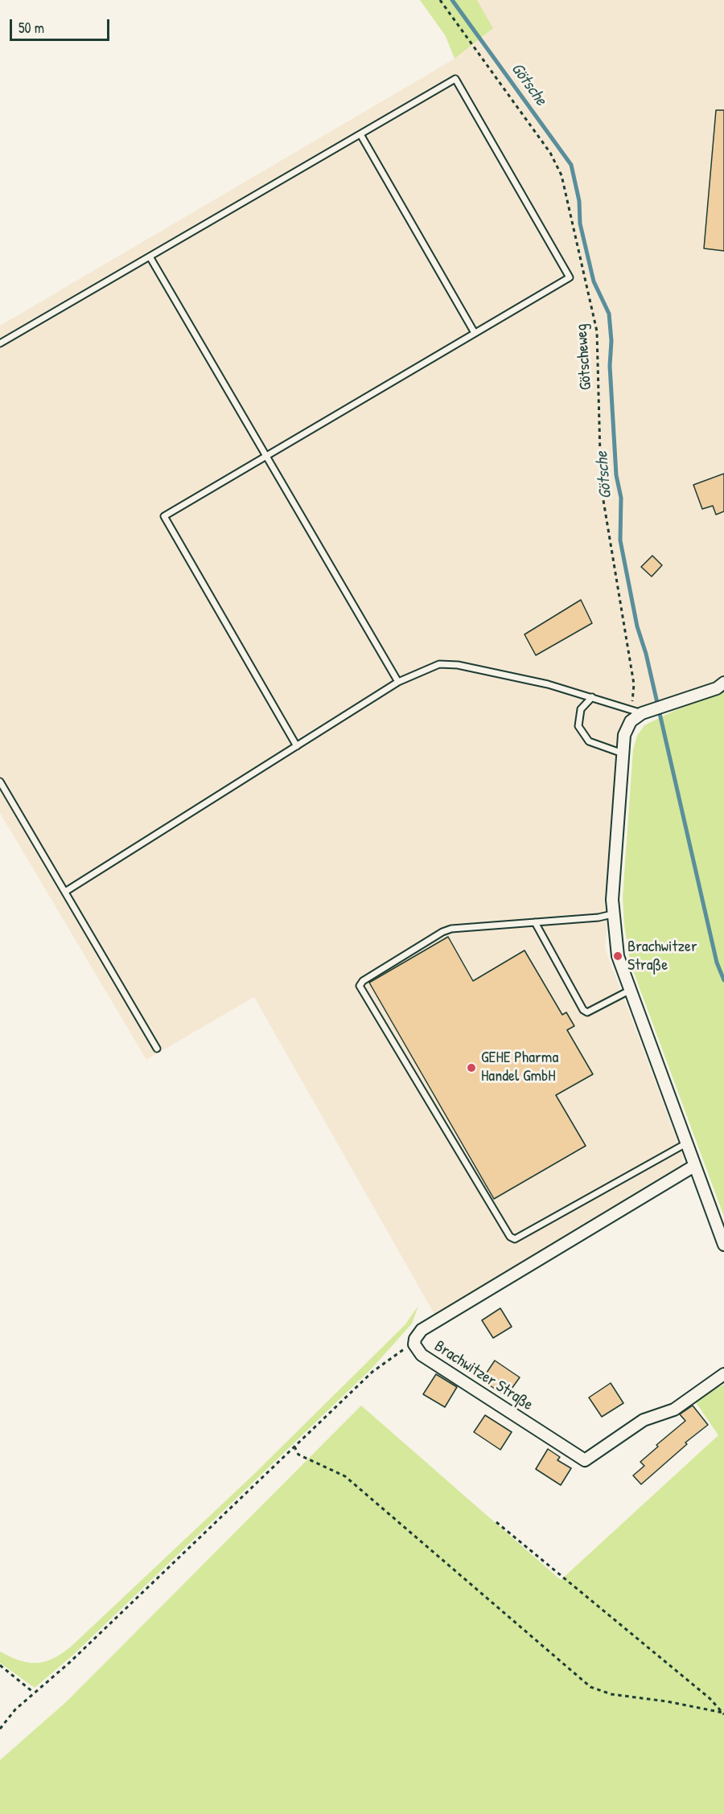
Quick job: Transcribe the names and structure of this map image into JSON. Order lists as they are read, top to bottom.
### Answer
{
  "streets": {
    "street": ["Brachwitzer Straße"],
    "path": ["Götscheweg"]
  },
  "water": ["Götsche"],
  "places": ["Brachwitzer Straße", "GEHE Pharma Handel GmbH"],
  "scale_bar": "50 m"
}
